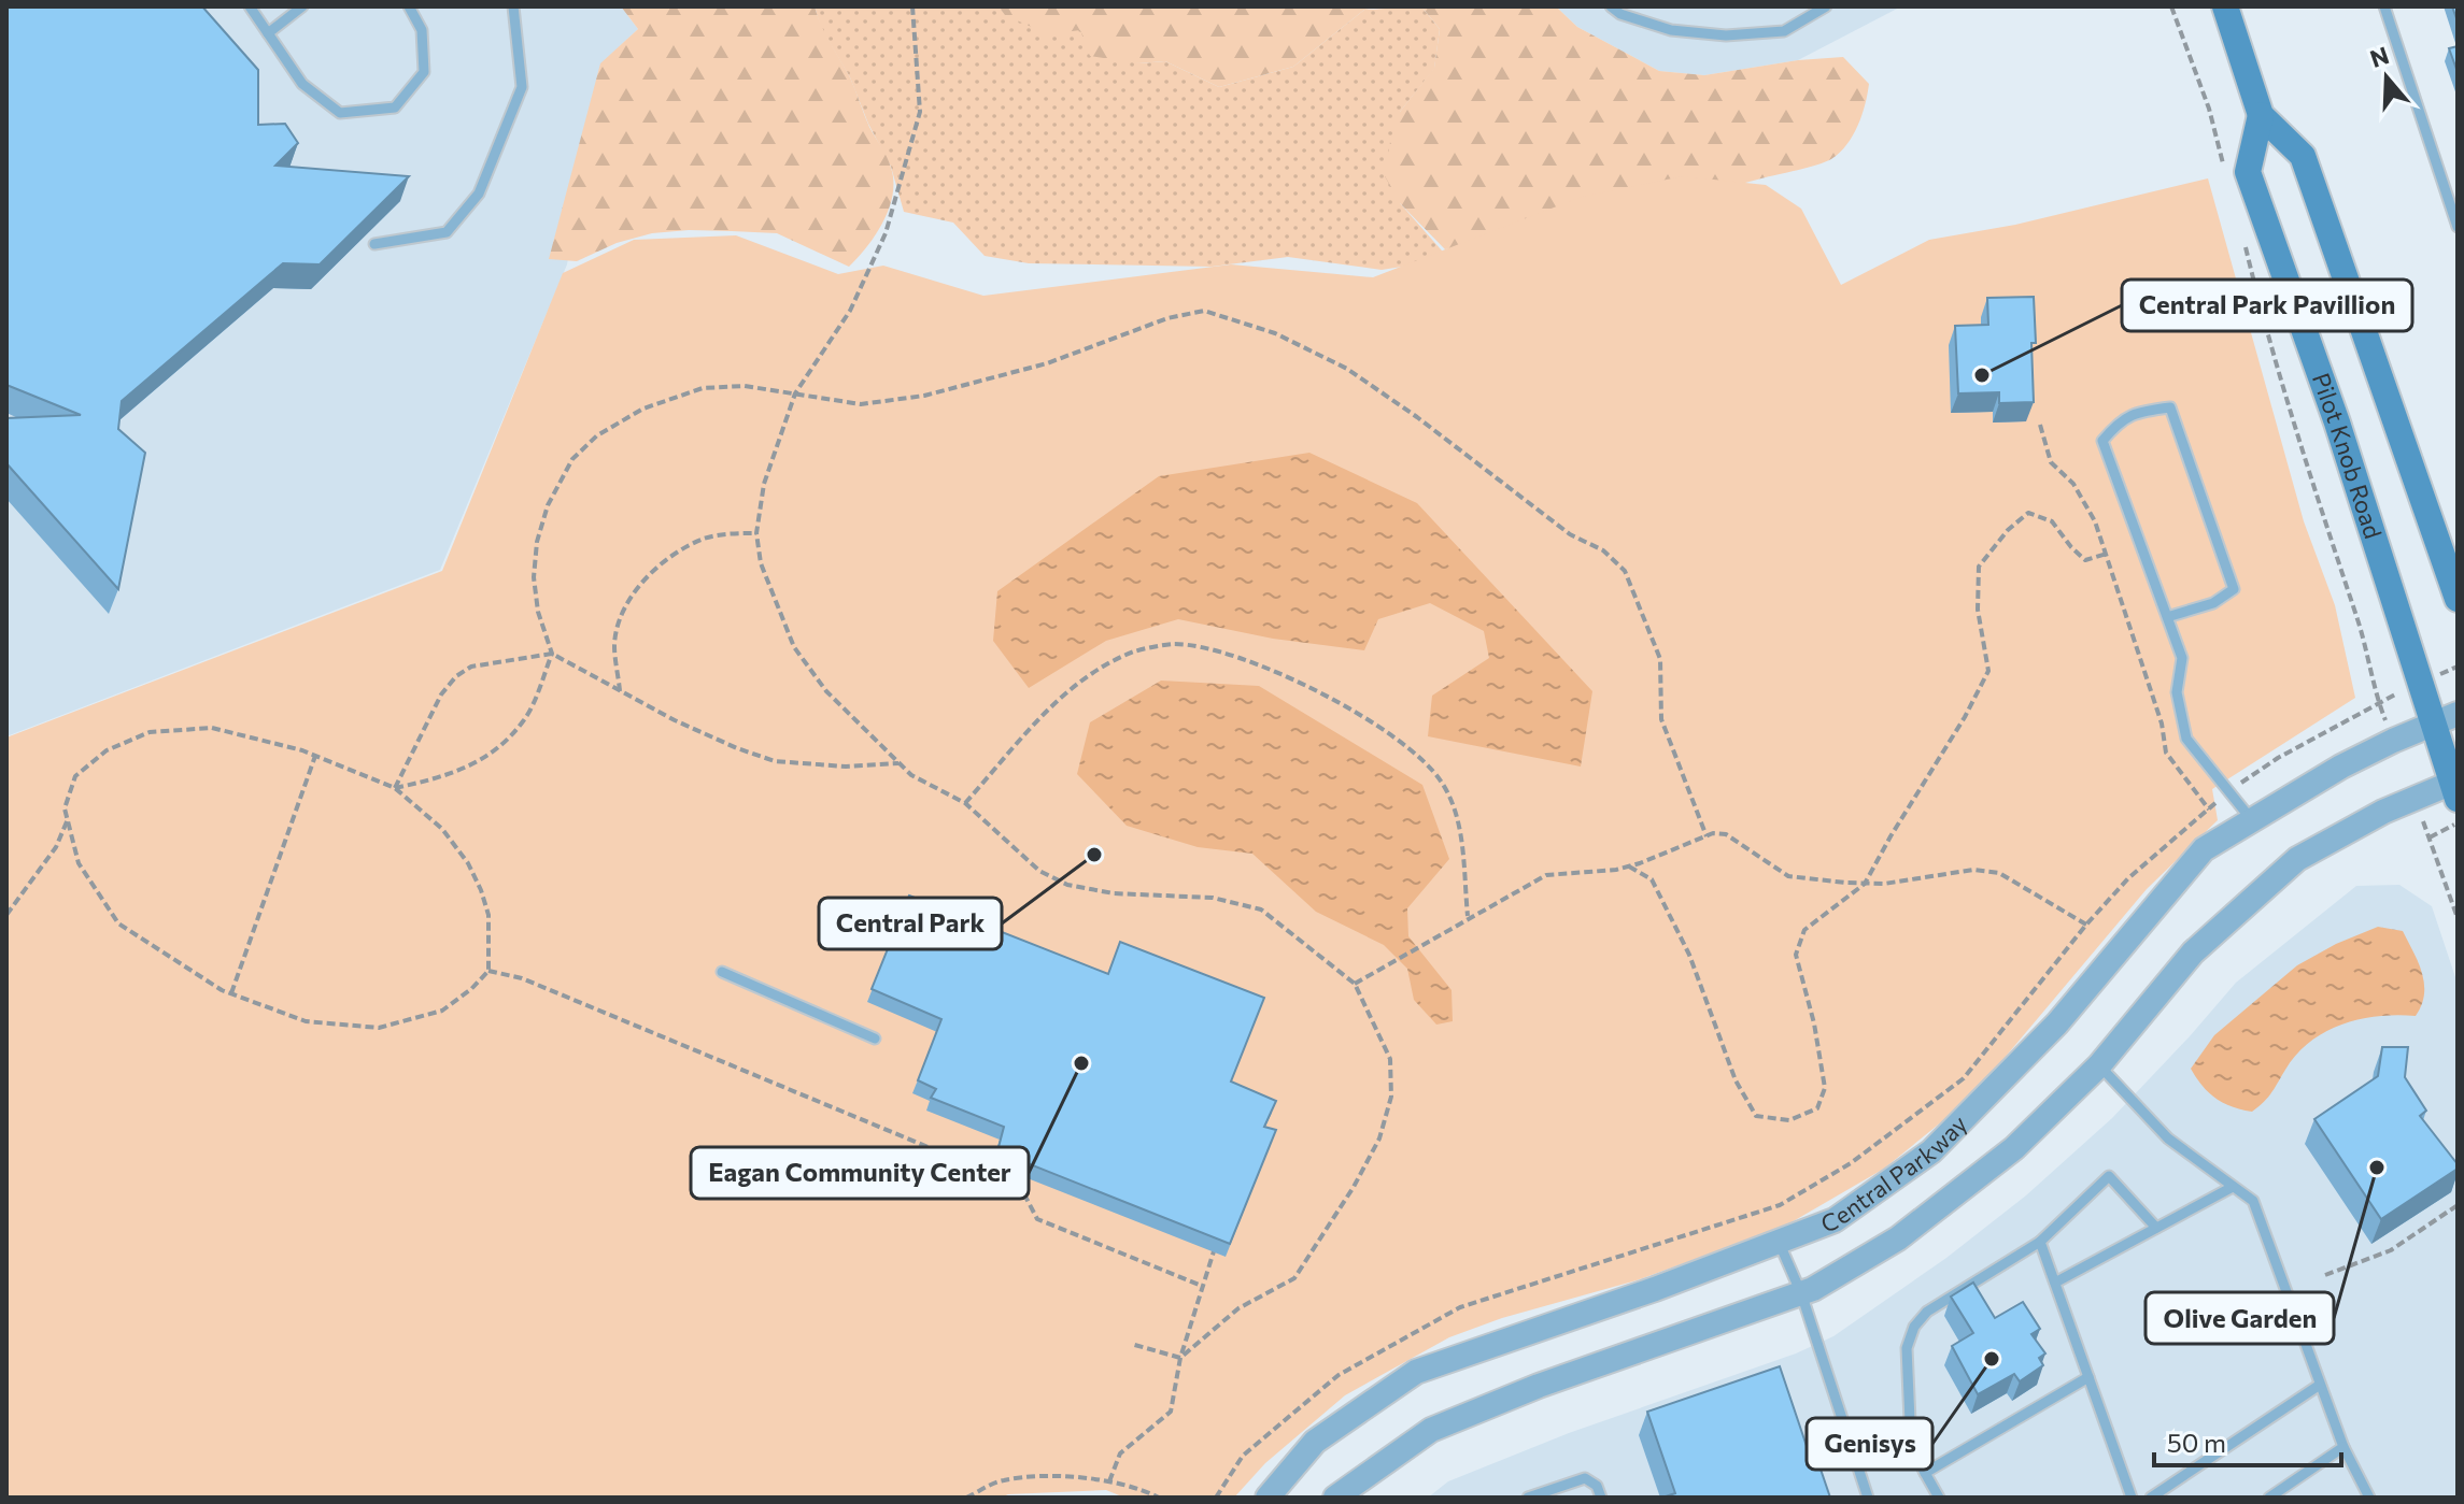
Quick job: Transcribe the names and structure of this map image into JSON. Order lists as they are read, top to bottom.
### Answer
{
  "streets": {
    "main road": ["Pilot Knob Road"],
    "street": ["Central Parkway"]
  },
  "crossings": [
    ["Pilot Knob Road", "Central Parkway"]
  ],
  "places": [
    "Central Park Pavillion",
    "Central Park",
    "Eagan Community Center",
    "Olive Garden",
    "Genisys"
  ],
  "scale_bar": "50 m",
  "north": "top"
}
